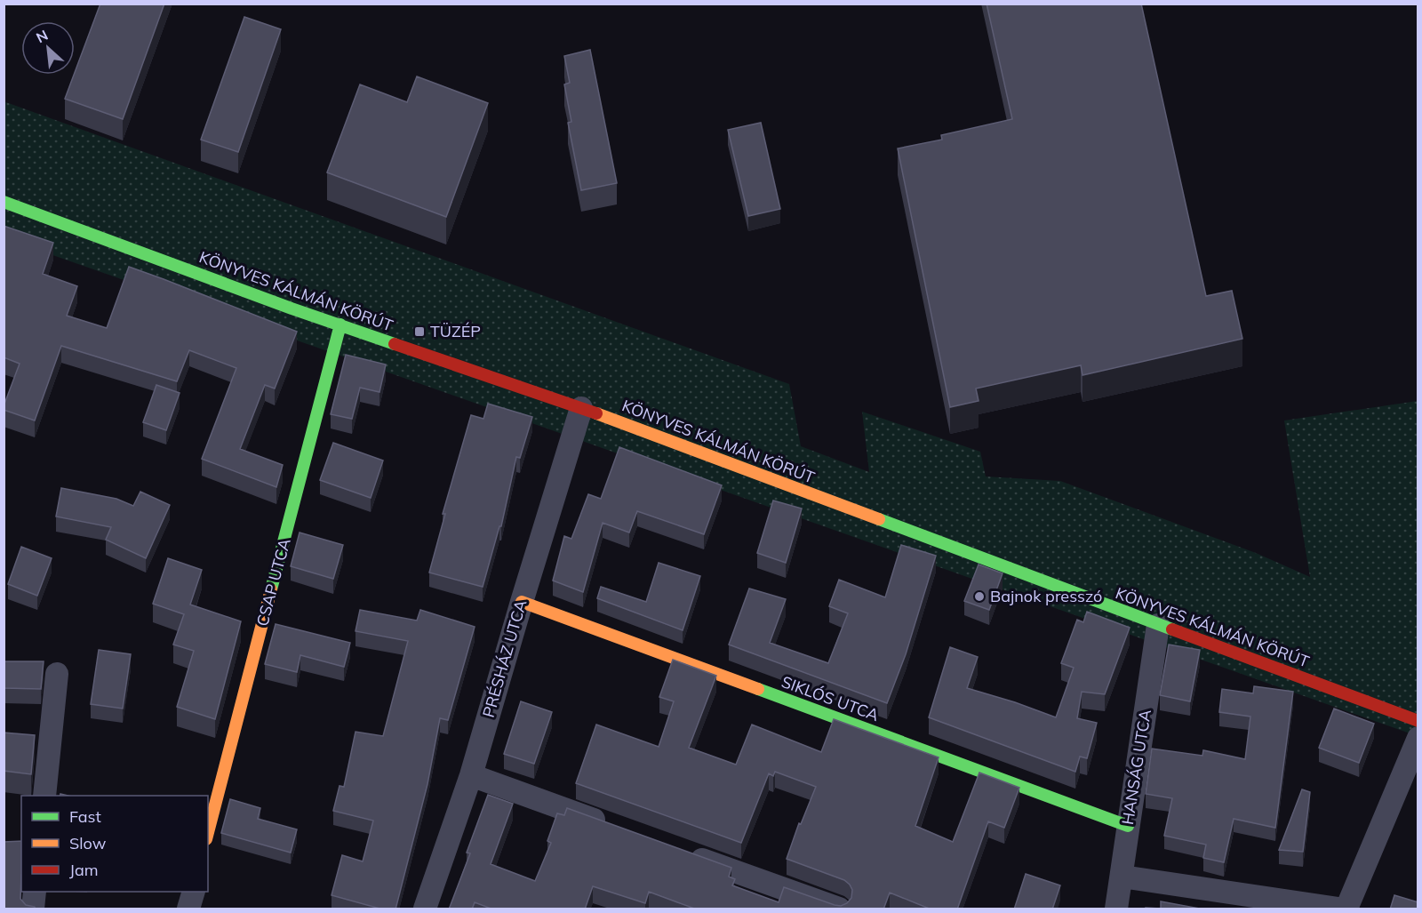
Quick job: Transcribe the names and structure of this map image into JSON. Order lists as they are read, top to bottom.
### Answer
{
  "streets": {
    "street": [
      "KÖNYVES KÁLMÁN KÖRÚT",
      "CSAP UTCA",
      "PRÉSHÁZ UTCA",
      "SIKLÓS UTCA",
      "HANSÁG UTCA"
    ]
  },
  "crossings": [
    ["KÖNYVES KÁLMÁN KÖRÚT", "CSAP UTCA"],
    ["KÖNYVES KÁLMÁN KÖRÚT", "PRÉSHÁZ UTCA"],
    ["KÖNYVES KÁLMÁN KÖRÚT", "HANSÁG UTCA"],
    ["PRÉSHÁZ UTCA", "SIKLÓS UTCA"],
    ["SIKLÓS UTCA", "HANSÁG UTCA"]
  ],
  "places": {
    "transit": ["TÜZÉP"],
    "other": ["Bajnok presszó"]
  },
  "legend": ["Fast", "Slow", "Jam"],
  "north": "top left"
}
